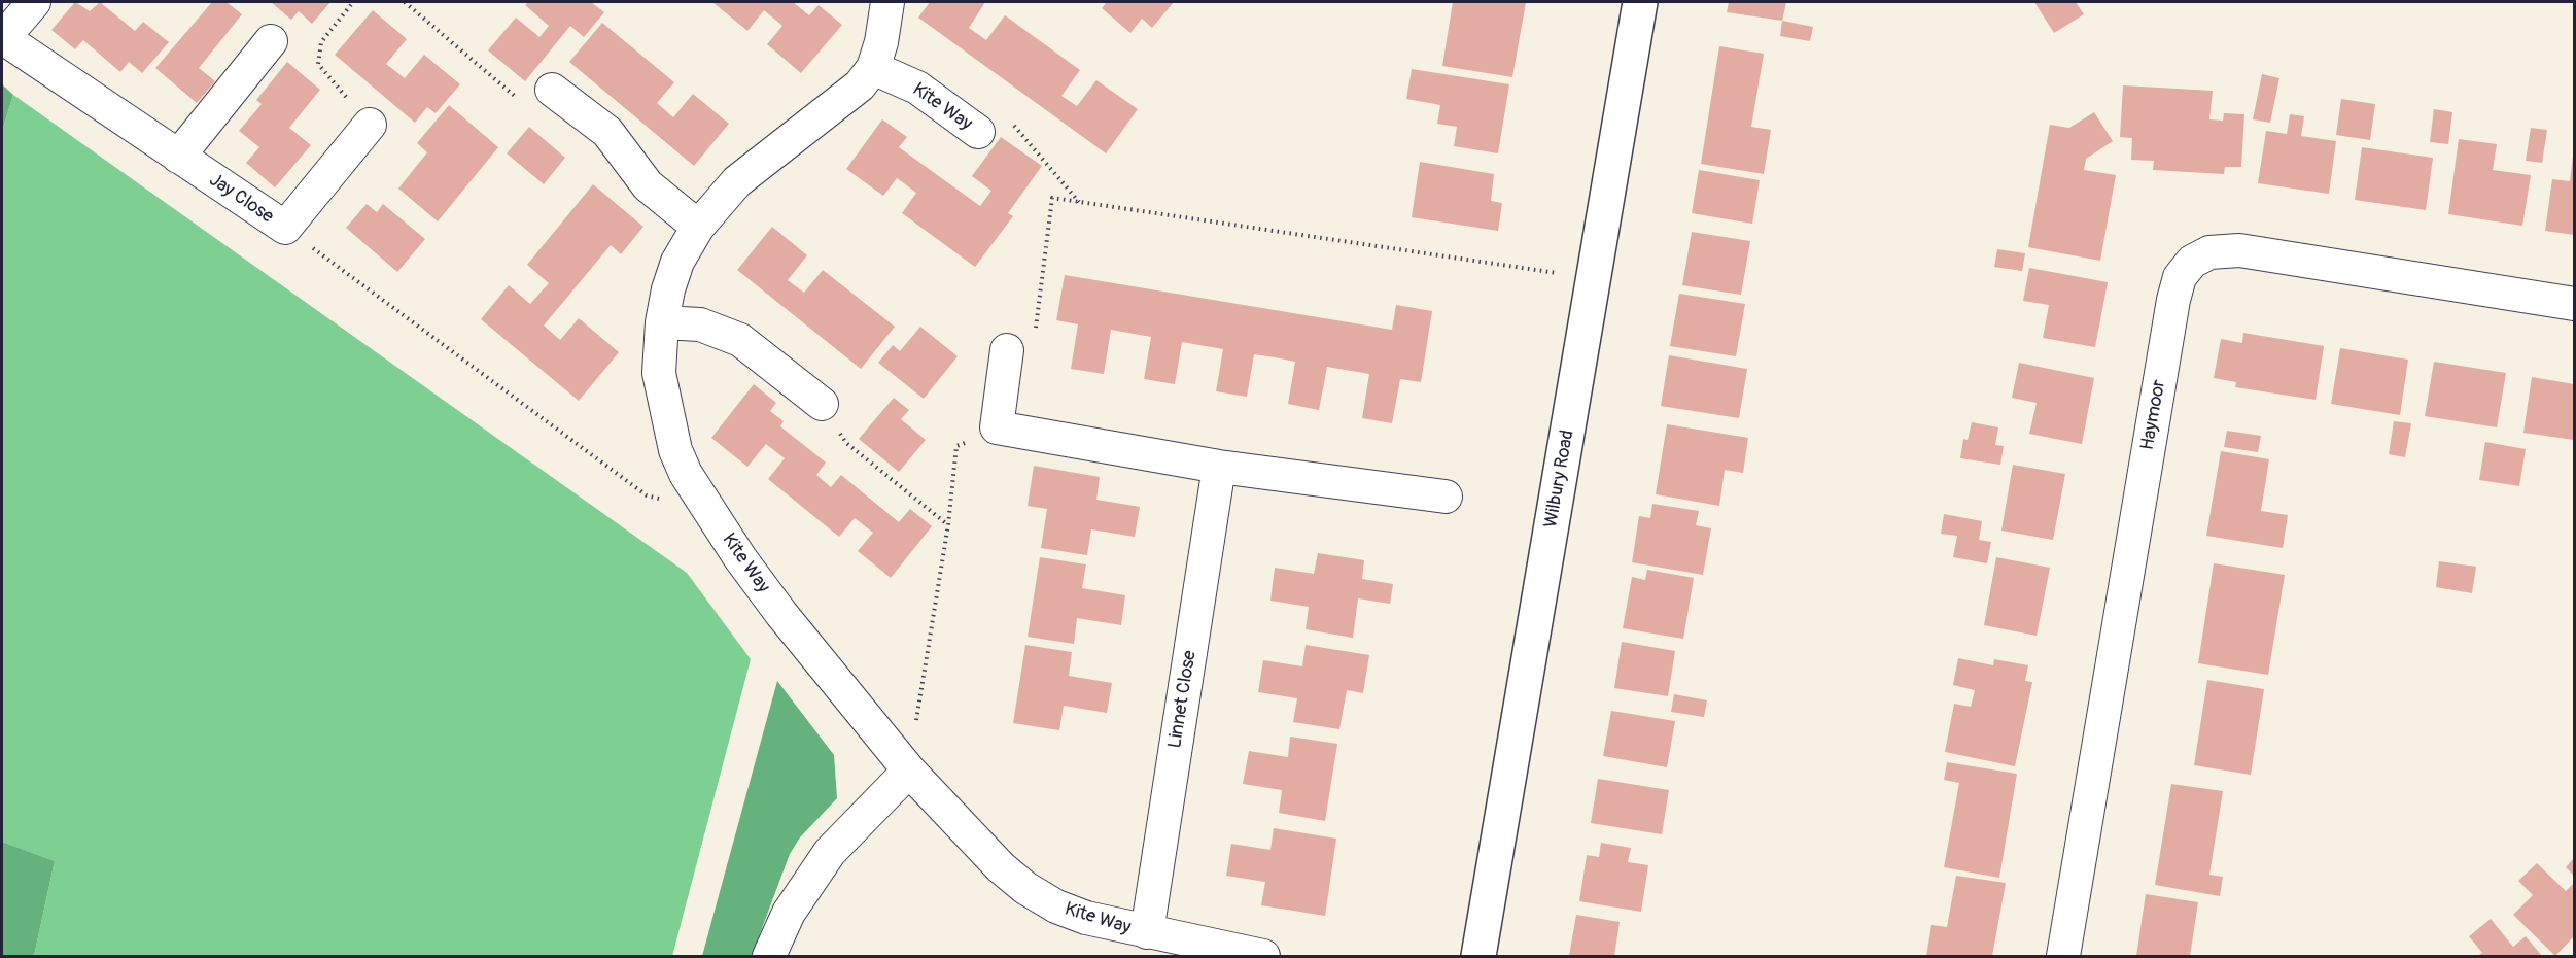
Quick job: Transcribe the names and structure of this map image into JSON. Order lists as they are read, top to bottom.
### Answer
{
  "streets": {
    "street": [
      "Kite Way",
      "Jay Close",
      "Haymoor",
      "Wilbury Road",
      "Linnet Close"
    ]
  },
  "crossings": [
    ["Kite Way", "Linnet Close"]
  ]
}
